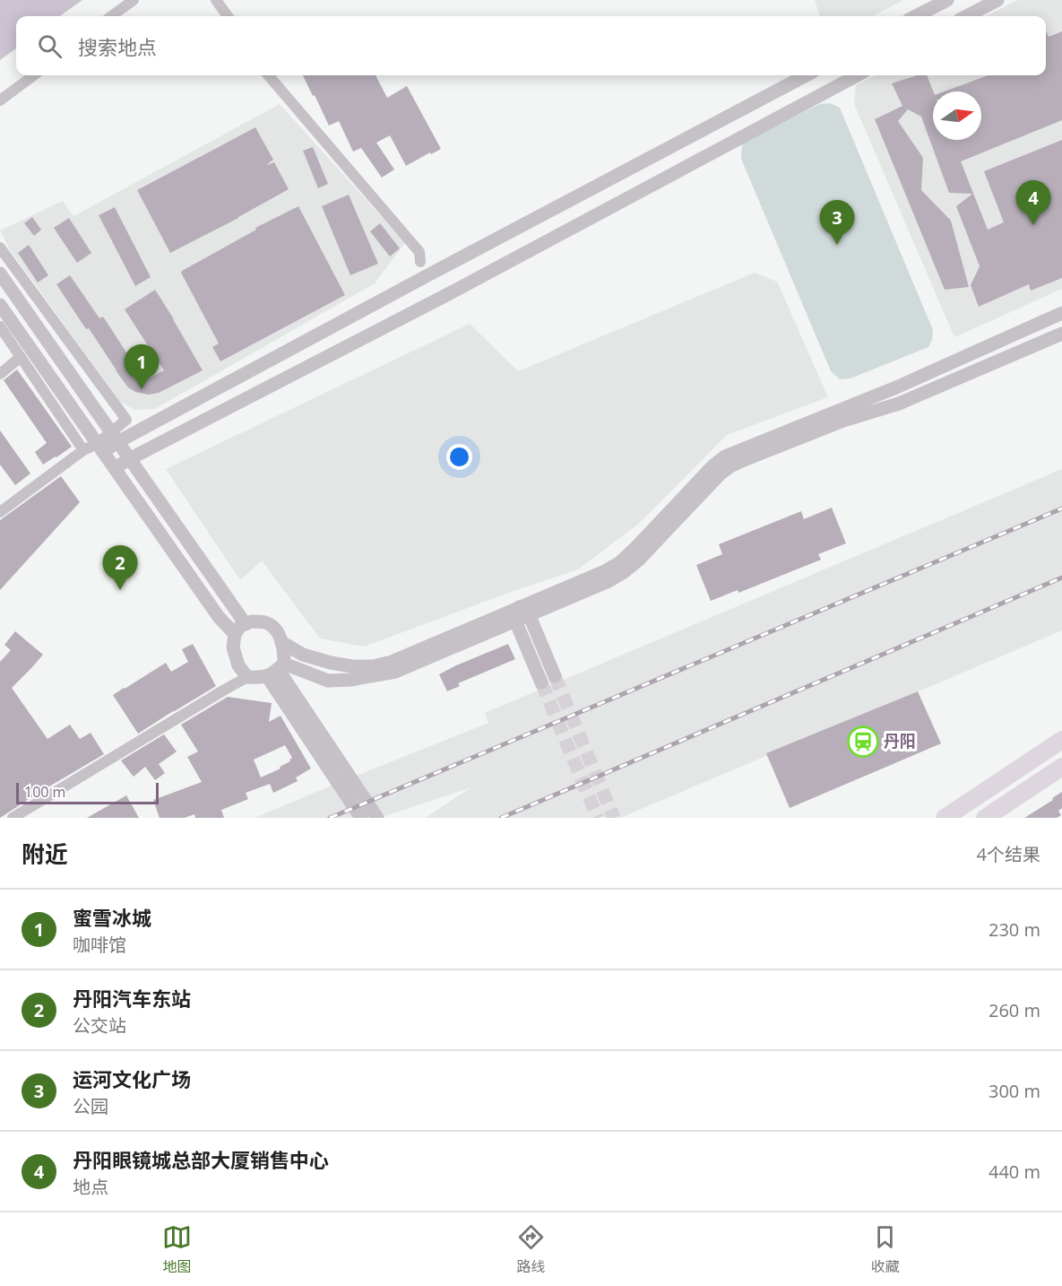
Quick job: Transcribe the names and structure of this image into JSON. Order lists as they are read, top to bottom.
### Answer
{
  "places": {
    "station": ["丹阳"]
  },
  "scale_bar": "100 m",
  "north": "right",
  "page": {
    "search": "搜索地点",
    "pins": [
      "4",
      "3",
      "1",
      "2"
    ],
    "scale": "100 m",
    "heading": ["附近", "4个结果"],
    "list": [
      {
        "mark": "1",
        "name": "蜜雪冰城",
        "note": "咖啡馆",
        "value": "230 m"
      },
      {
        "mark": "2",
        "name": "丹阳汽车东站",
        "note": "公交站",
        "value": "260 m"
      },
      {
        "mark": "3",
        "name": "运河文化广场",
        "note": "公园",
        "value": "300 m"
      },
      {
        "mark": "4",
        "name": "丹阳眼镜城总部大厦销售中心",
        "note": "地点",
        "value": "440 m"
      }
    ],
    "nav": ["地图", "路线", "收藏"]
  }
}
